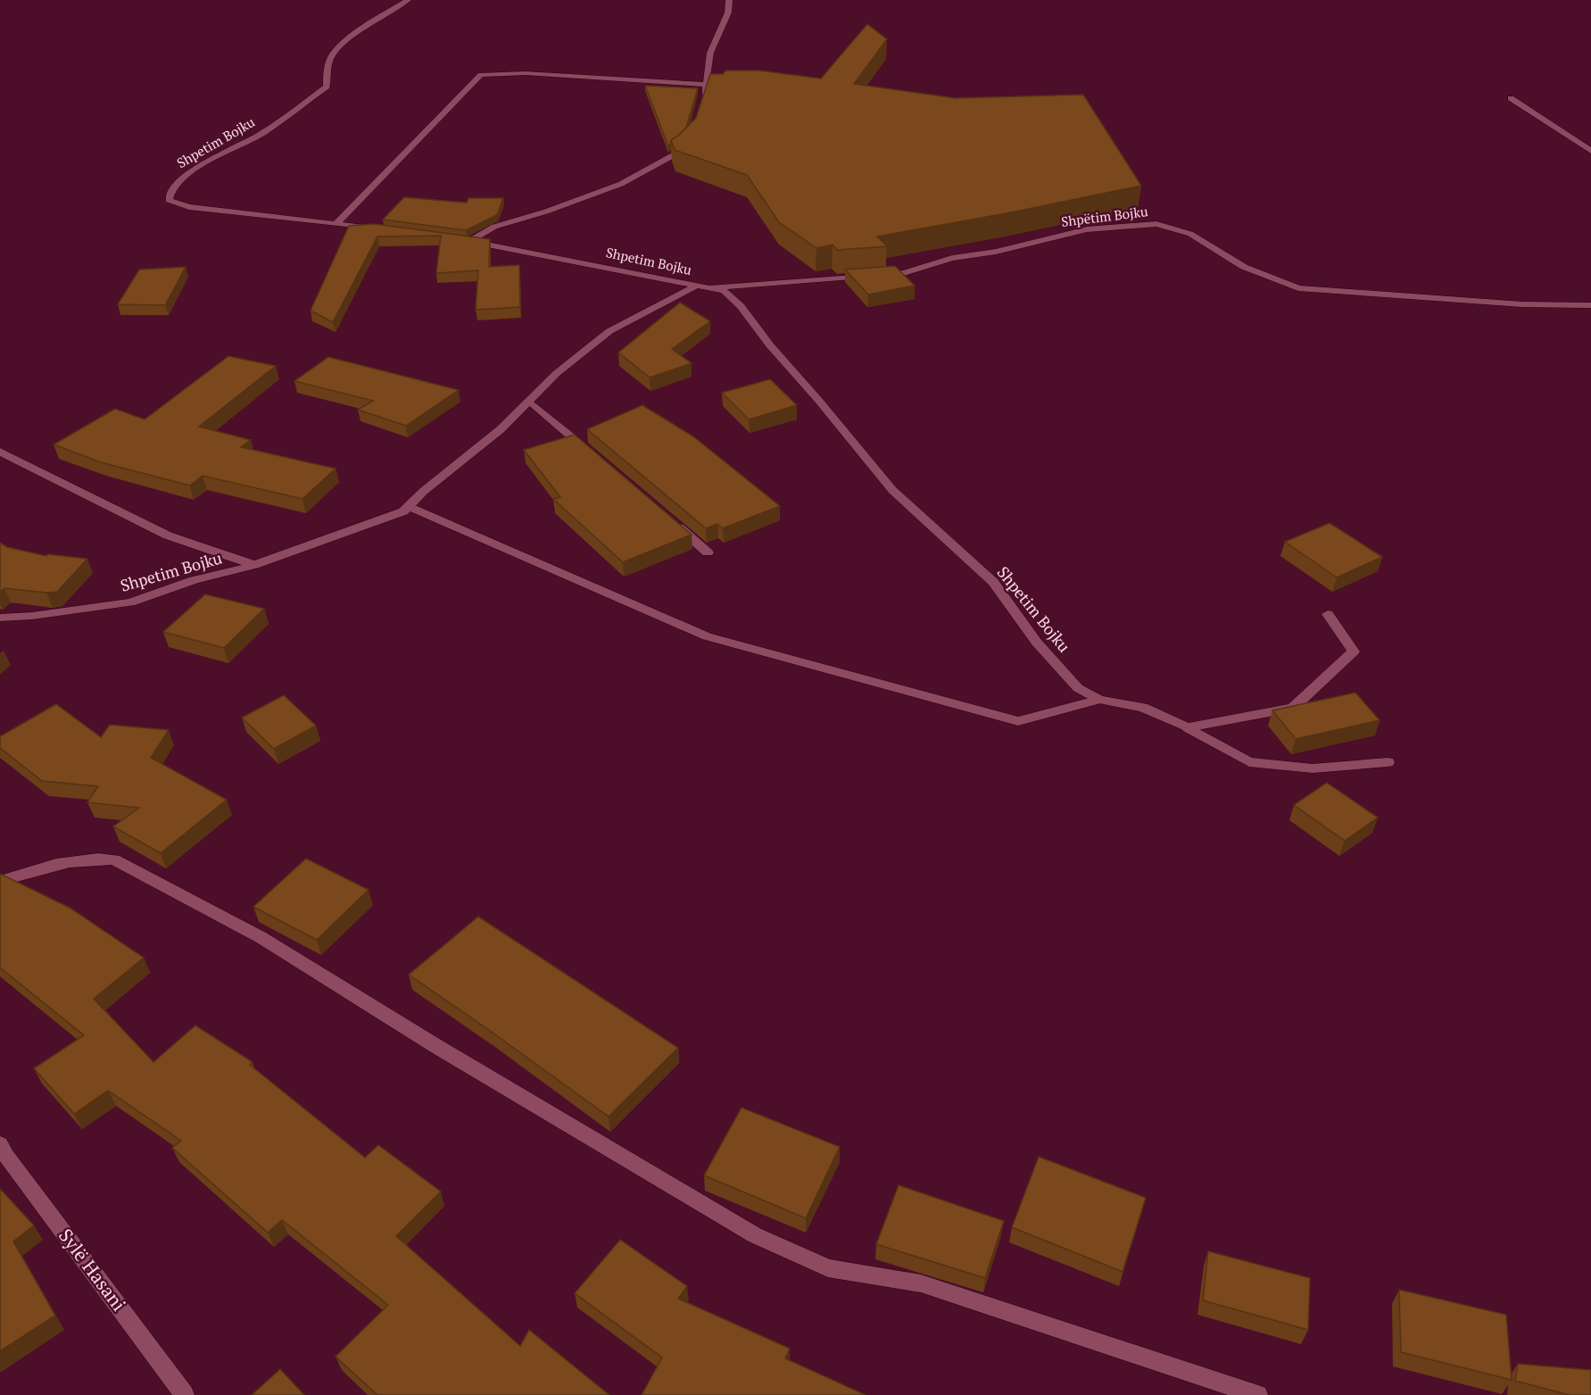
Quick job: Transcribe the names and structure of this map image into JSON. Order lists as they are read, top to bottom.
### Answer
{
  "streets": {
    "street": ["Shpetim Bojku", "Shpëtim Bojku", "Sylë Hasani"]
  },
  "crossings": [
    ["Shpetim Bojku", "Shpëtim Bojku"]
  ]
}
